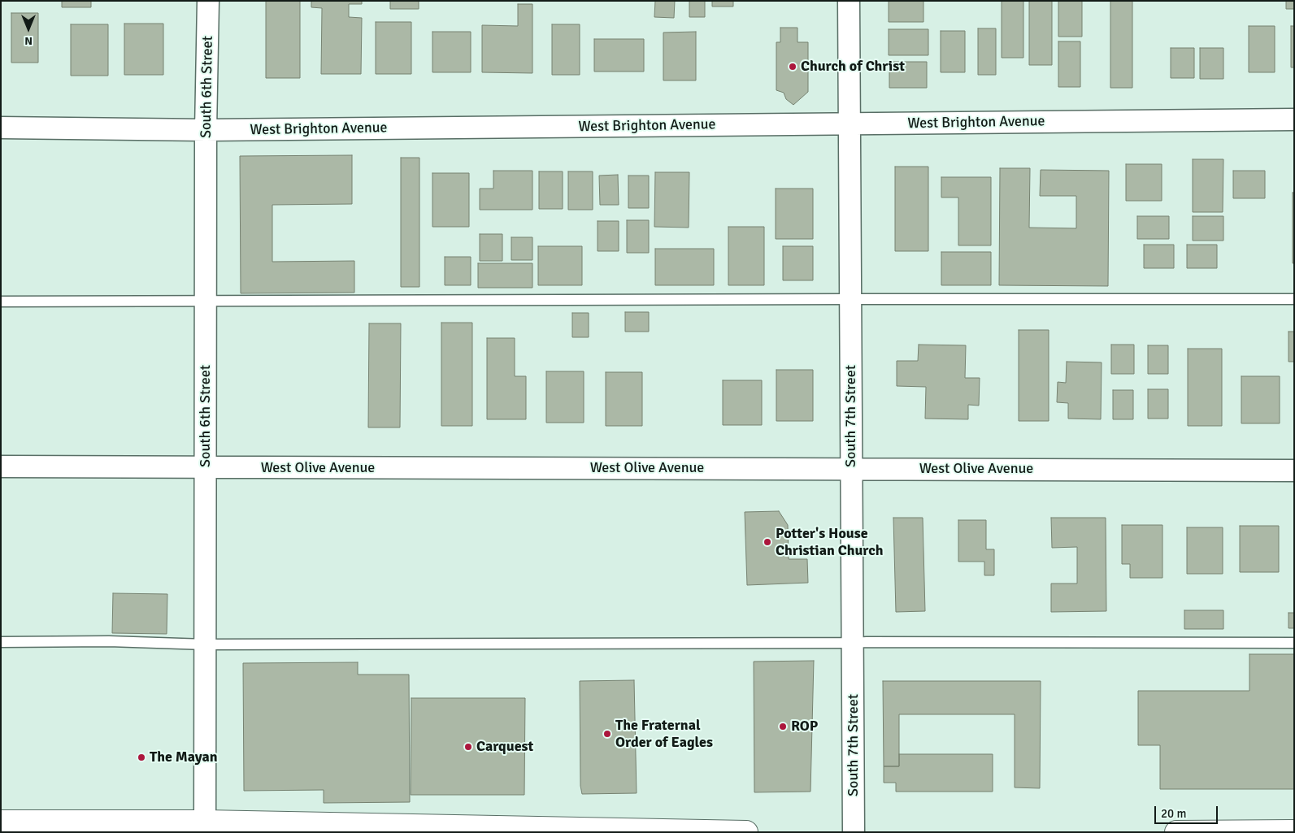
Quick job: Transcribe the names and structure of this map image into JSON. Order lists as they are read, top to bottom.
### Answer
{
  "streets": {
    "street": [
      "South 6th Street",
      "West Brighton Avenue",
      "South 7th Street",
      "West Olive Avenue"
    ]
  },
  "crossings": [
    ["South 6th Street", "West Brighton Avenue"],
    ["South 6th Street", "West Olive Avenue"],
    ["West Brighton Avenue", "South 7th Street"],
    ["South 7th Street", "West Olive Avenue"]
  ],
  "places": [
    "Church of Christ",
    "Potter's House Christian Church",
    "ROP",
    "The Fraternal Order of Eagles",
    "Carquest",
    "The Mayan"
  ],
  "scale_bar": "20 m",
  "north": "bottom"
}
